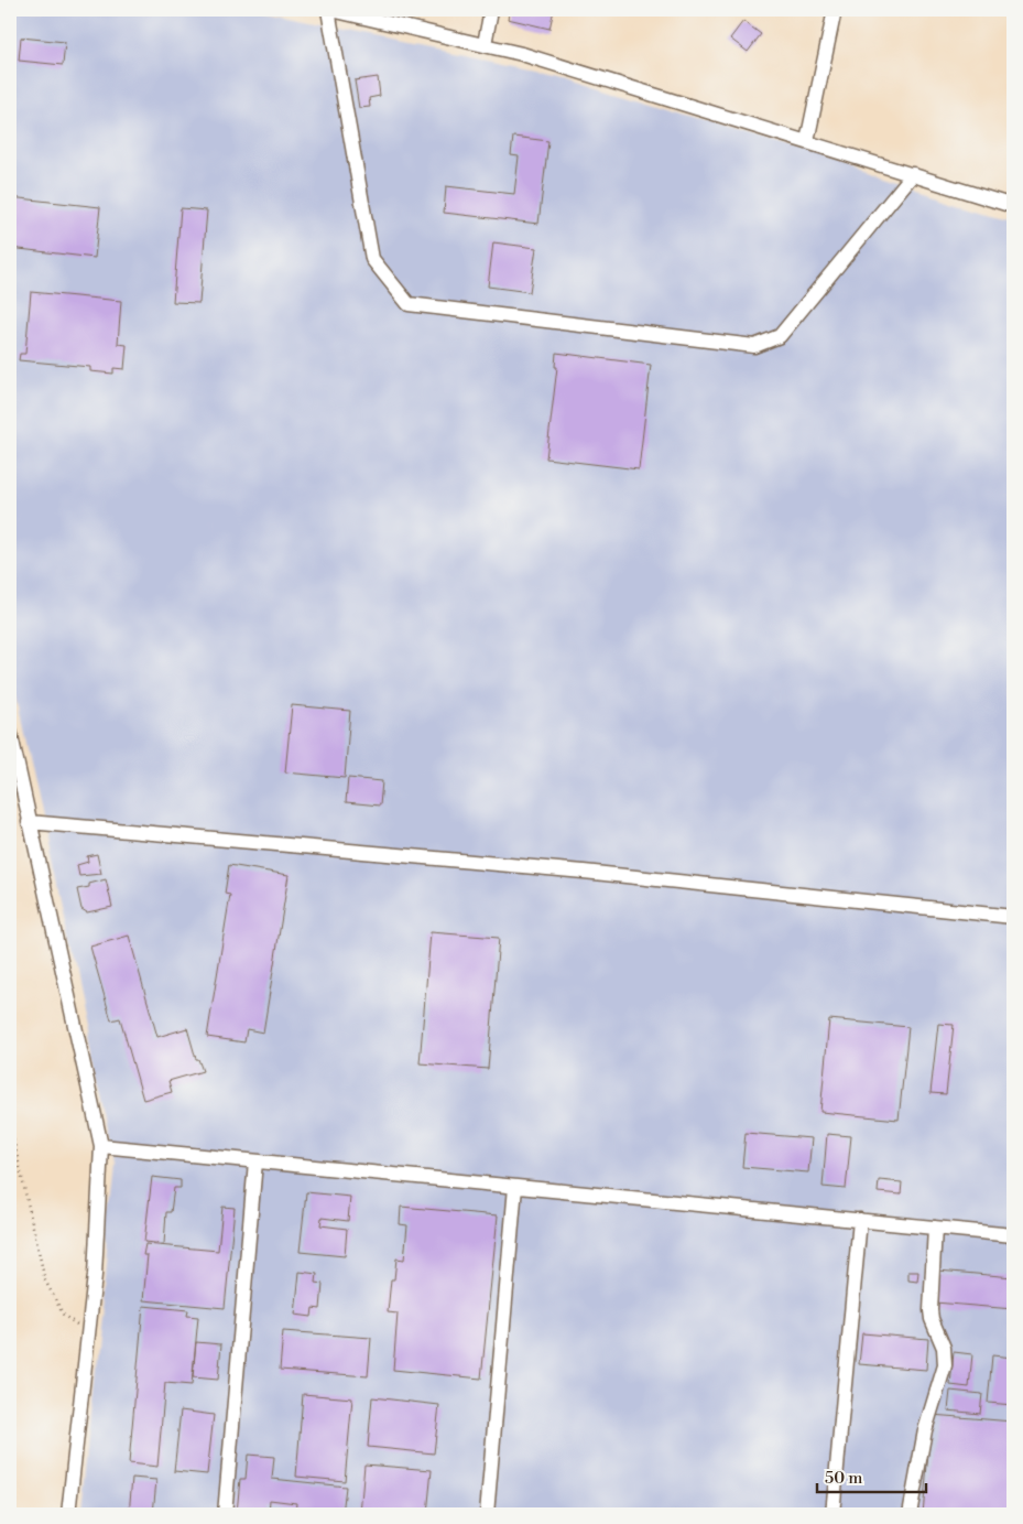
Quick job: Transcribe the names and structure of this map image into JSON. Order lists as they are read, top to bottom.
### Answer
{
  "scale_bar": "50 m"
}
